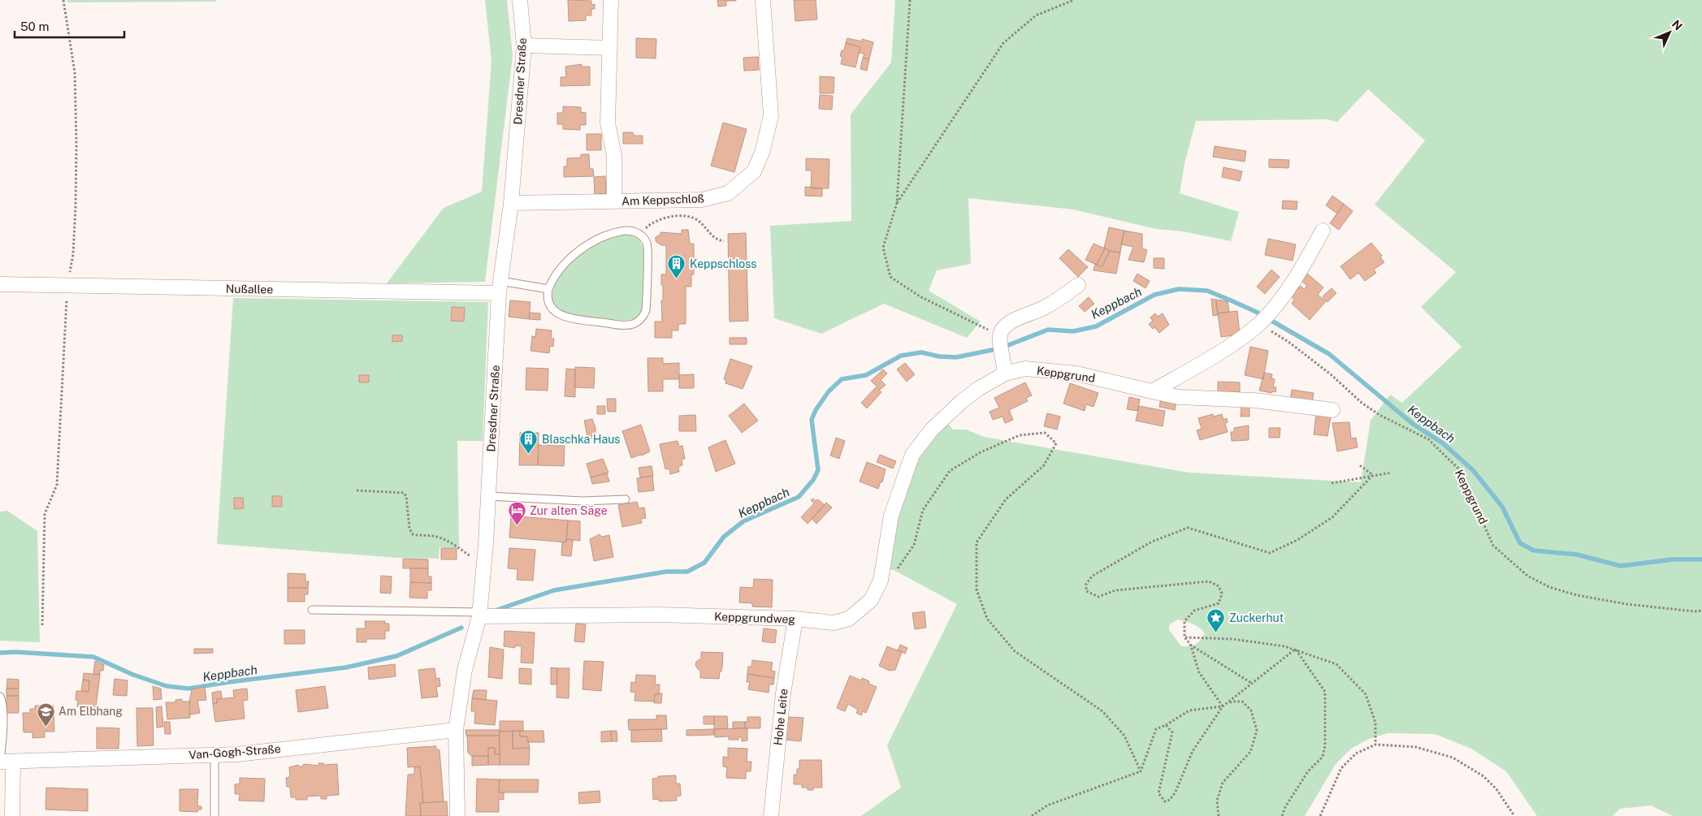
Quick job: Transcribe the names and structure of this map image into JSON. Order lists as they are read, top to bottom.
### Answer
{
  "streets": {
    "street": [
      "Dresdner Straße",
      "Am Keppschloß",
      "Nußallee",
      "Keppgrund",
      "Keppgrundweg",
      "Hohe Leite",
      "Van-Gogh-Straße"
    ]
  },
  "crossings": [
    ["Dresdner Straße", "Am Keppschloß"],
    ["Dresdner Straße", "Nußallee"],
    ["Dresdner Straße", "Keppgrundweg"],
    ["Dresdner Straße", "Van-Gogh-Straße"],
    ["Keppgrund", "Keppgrundweg"],
    ["Keppgrundweg", "Hohe Leite"]
  ],
  "water": ["Keppbach"],
  "places": {
    "building": ["Keppschloss", "Blaschka Haus"],
    "hotel": ["Zur alten Säge"],
    "place": ["Zuckerhut"],
    "school or university": ["Am Elbhang"]
  },
  "scale_bar": "50 m",
  "north": "top right"
}
